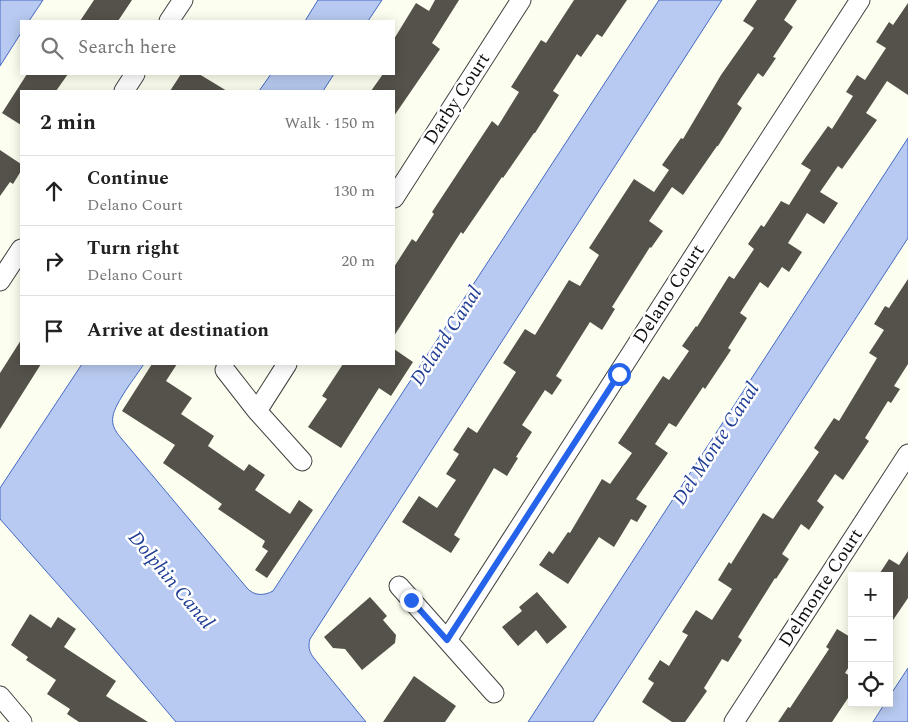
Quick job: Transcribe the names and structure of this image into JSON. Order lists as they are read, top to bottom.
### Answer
{
  "streets": {
    "street": ["Darby Court", "Delano Court", "Delmonte Court"]
  },
  "water": ["Deland Canal", "Del Monte Canal", "Dolphin Canal"],
  "page": {
    "search": "Search here",
    "heading": ["2 min", "Walk · 150 m"],
    "list": [
      ["Continue", "Delano Court", "130 m"],
      ["Turn right", "Delano Court", "20 m"],
      "Arrive at destination"
    ],
    "map_buttons": ["+", "−"]
  }
}
